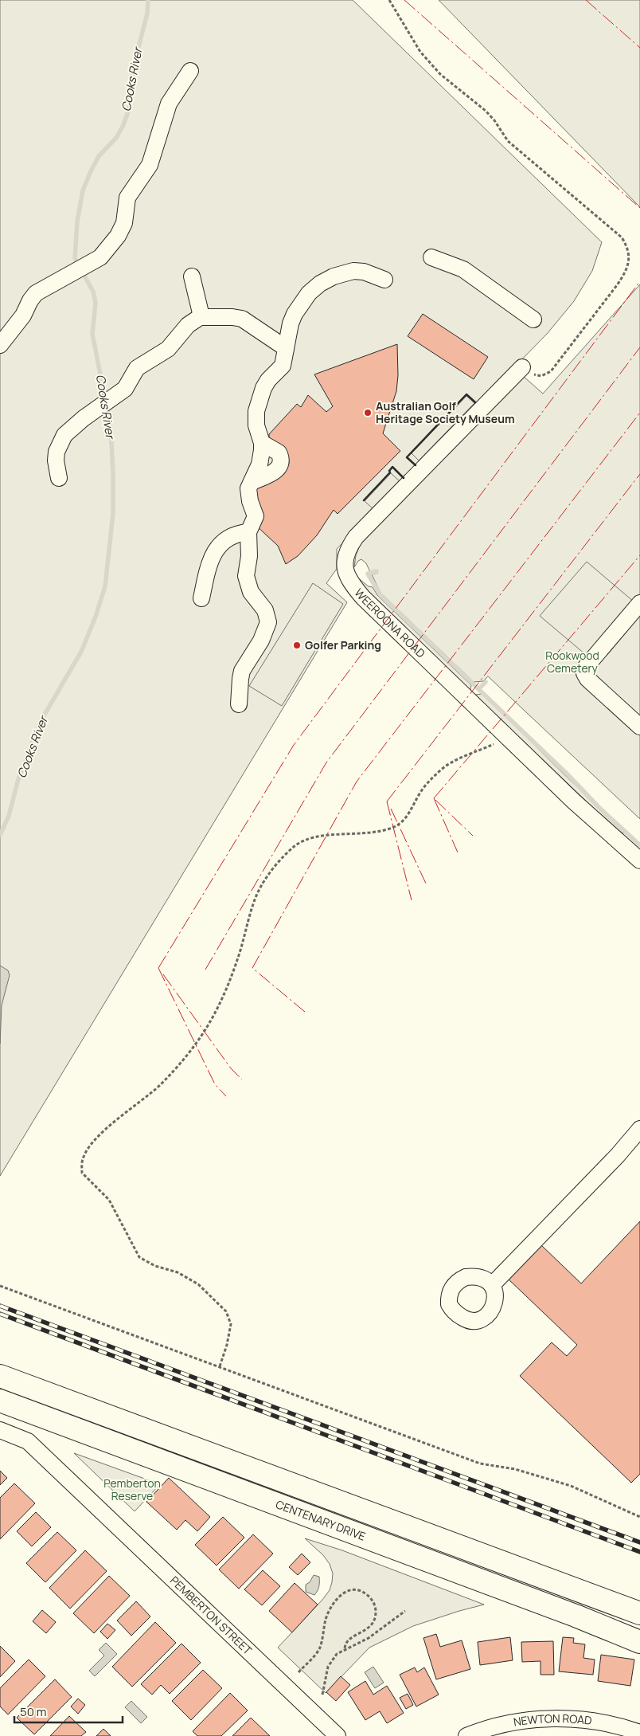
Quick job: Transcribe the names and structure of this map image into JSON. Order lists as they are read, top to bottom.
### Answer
{
  "streets": {
    "highway": ["CENTENARY DRIVE"],
    "street": ["WEEROONA ROAD", "PEMBERTON STREET", "NEWTON ROAD"]
  },
  "water": ["Cooks River"],
  "parks": ["Rookwood Cemetery", "Pemberton Reserve"],
  "places": ["Australian Golf Heritage Society Museum", "Golfer Parking"],
  "scale_bar": "50 m"
}
